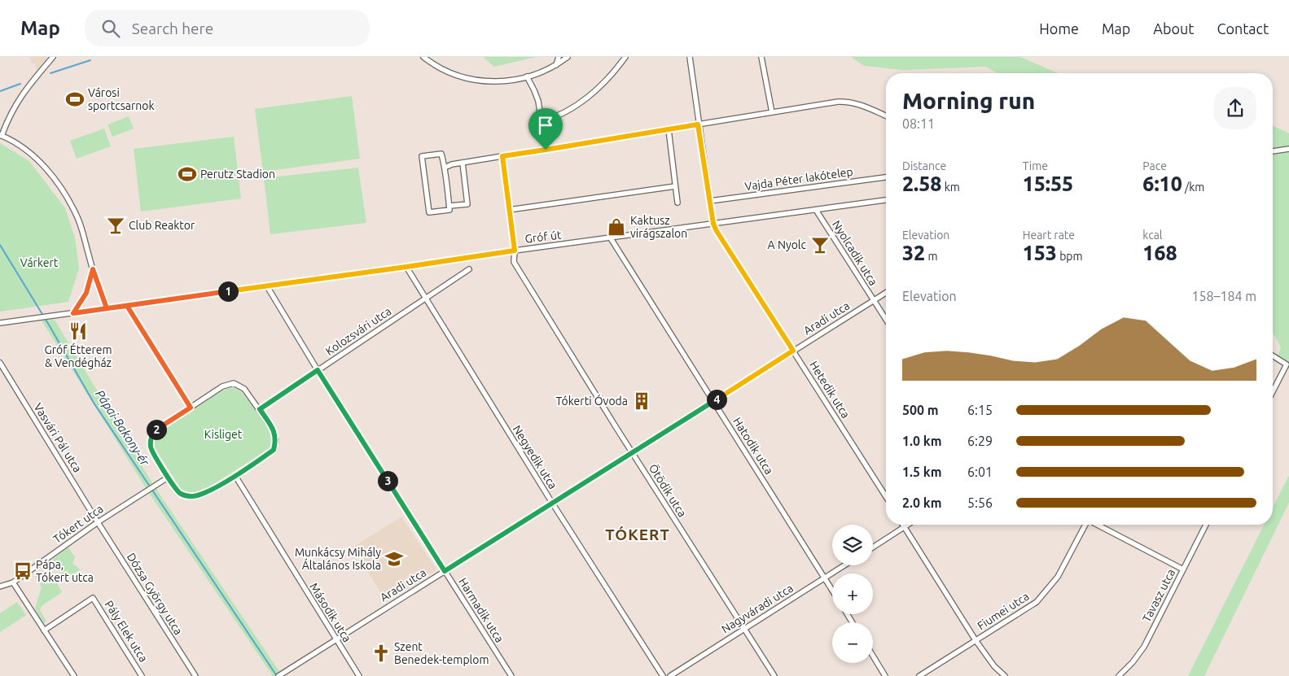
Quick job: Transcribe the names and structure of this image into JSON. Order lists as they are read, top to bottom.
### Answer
{
  "streets": {
    "street": [
      "Vajda Péter lakótelep",
      "Gróf út",
      "Nyolcadik utca",
      "Aradi utca",
      "Kolozsvári utca",
      "Hetedik utca",
      "Vasvári Pál utca",
      "Hatodik utca",
      "Negyedik utca",
      "Ötödik utca",
      "Tókert utca",
      "Dózsa György utca",
      "Tavasz utca",
      "Nagyváradi utca",
      "Harmadik utca",
      "Fiumei utca",
      "Második utca",
      "Pály Elek utca"
    ]
  },
  "crossings": [
    ["Gróf út", "Nyolcadik utca"],
    ["Gróf út", "Hetedik utca"],
    ["Gróf út", "Hatodik utca"],
    ["Gróf út", "Negyedik utca"],
    ["Gróf út", "Ötödik utca"],
    ["Gróf út", "Harmadik utca"],
    ["Nyolcadik utca", "Aradi utca"],
    ["Aradi utca", "Hetedik utca"],
    ["Aradi utca", "Hatodik utca"],
    ["Aradi utca", "Negyedik utca"],
    ["Aradi utca", "Ötödik utca"],
    ["Aradi utca", "Harmadik utca"],
    ["Aradi utca", "Második utca"],
    ["Kolozsvári utca", "Negyedik utca"],
    ["Kolozsvári utca", "Tókert utca"],
    ["Kolozsvári utca", "Harmadik utca"],
    ["Kolozsvári utca", "Második utca"],
    ["Vasvári Pál utca", "Tókert utca"],
    ["Vasvári Pál utca", "Dózsa György utca"],
    ["Hatodik utca", "Nagyváradi utca"],
    ["Ötödik utca", "Nagyváradi utca"],
    ["Tókert utca", "Dózsa György utca"],
    ["Tókert utca", "Második utca"]
  ],
  "districts": ["TÓKERT"],
  "water": ["Pápai-Bakony-ér"],
  "parks": ["Várkert", "Kisliget"],
  "places": {
    "sports": ["Városi sportcsarnok", "Perutz Stadion"],
    "bar": ["Club Reaktor", "A Nyolc"],
    "shop": ["Kaktusz virágszalon"],
    "restaurant": ["Gróf Étterem & Vendégház"],
    "building": ["Tókerti Óvoda"],
    "school or university": ["Munkácsy Mihály Általános Iskola"],
    "bus stop": ["Pápa, Tókert utca"],
    "church": ["Szent Benedek-templom"]
  },
  "page": {
    "header": "Map",
    "search": "Search here",
    "nav": [
      "Home",
      "Map",
      "About",
      "Contact"
    ],
    "heading": ["Morning run", "08:11"],
    "stats": [
      ["Distance", "2.58 km"],
      ["Time", "15:55"],
      ["Pace", "6:10 /km"],
      ["Elevation", "32 m"],
      ["Heart rate", "153 bpm"],
      ["kcal", "168"]
    ],
    "chart": ["Elevation", "158–184 m"],
    "pins": [
      "1",
      "4",
      "2",
      "3"
    ],
    "list": [
      {
        "name": "500 m",
        "note": "6:15"
      },
      {
        "name": "1.0 km",
        "note": "6:29"
      },
      {
        "name": "1.5 km",
        "note": "6:01"
      },
      {
        "name": "2.0 km",
        "note": "5:56"
      }
    ],
    "map_buttons": ["+", "−"]
  }
}
